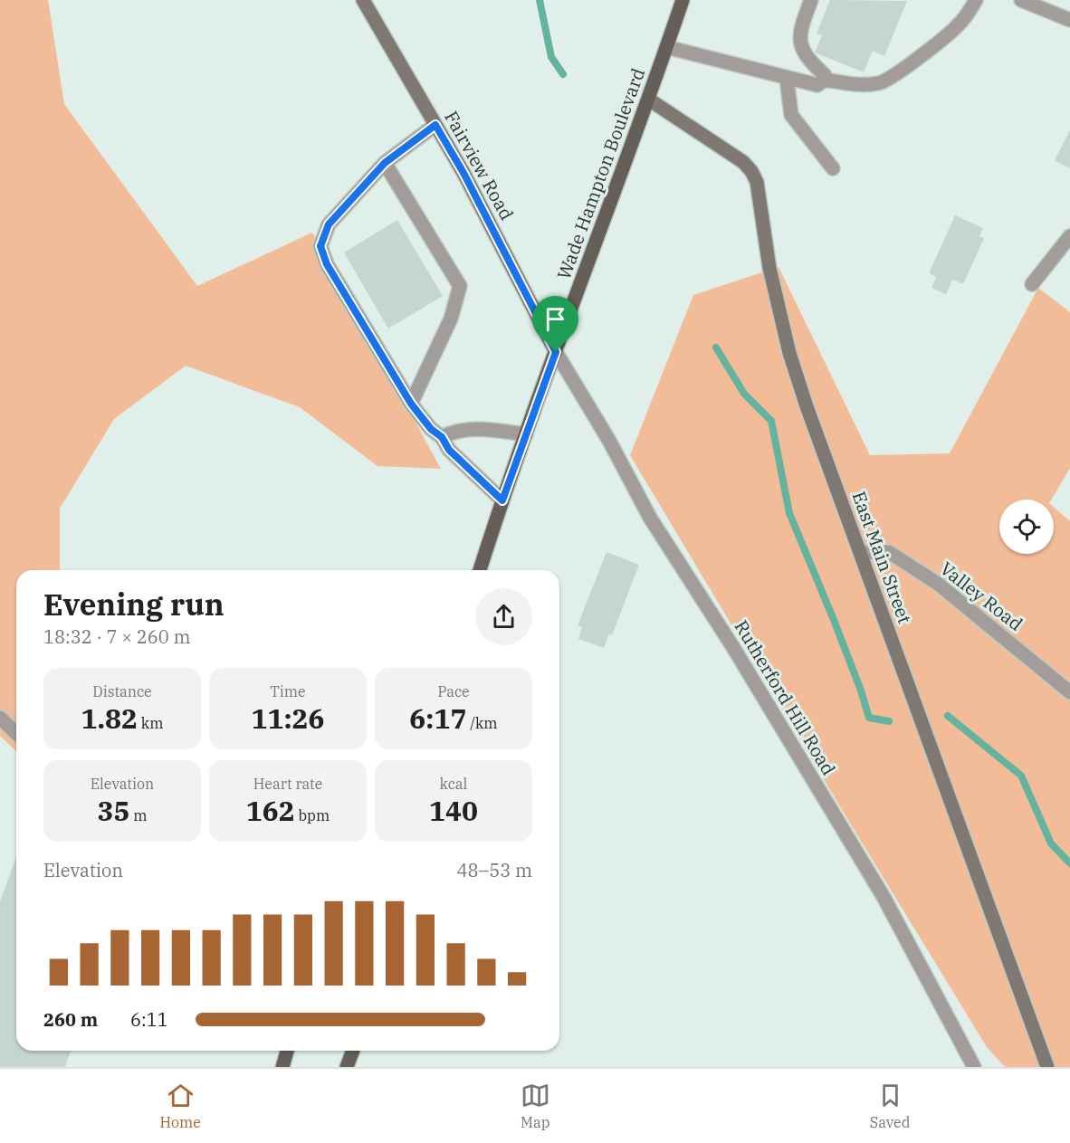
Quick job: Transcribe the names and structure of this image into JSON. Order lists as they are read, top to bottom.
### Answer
{
  "streets": {
    "main road": ["Wade Hampton Boulevard"],
    "street": [
      "Fairview Road",
      "East Main Street",
      "Valley Road",
      "Rutherford Hill Road"
    ]
  },
  "crossings": [
    ["Fairview Road", "Wade Hampton Boulevard"],
    ["Fairview Road", "Rutherford Hill Road"],
    ["Wade Hampton Boulevard", "East Main Street"],
    ["Wade Hampton Boulevard", "Rutherford Hill Road"],
    ["East Main Street", "Valley Road"]
  ],
  "page": {
    "heading": ["Evening run", "18:32 · 7 × 260 m"],
    "stats": [
      ["Distance", "1.82 km"],
      ["Time", "11:26"],
      ["Pace", "6:17 /km"],
      ["Elevation", "35 m"],
      ["Heart rate", "162 bpm"],
      ["kcal", "140"]
    ],
    "chart": ["Elevation", "48–53 m"],
    "list": [
      {
        "name": "260 m",
        "note": "6:11"
      }
    ],
    "tabs": ["Home", "Map", "Saved"]
  }
}
